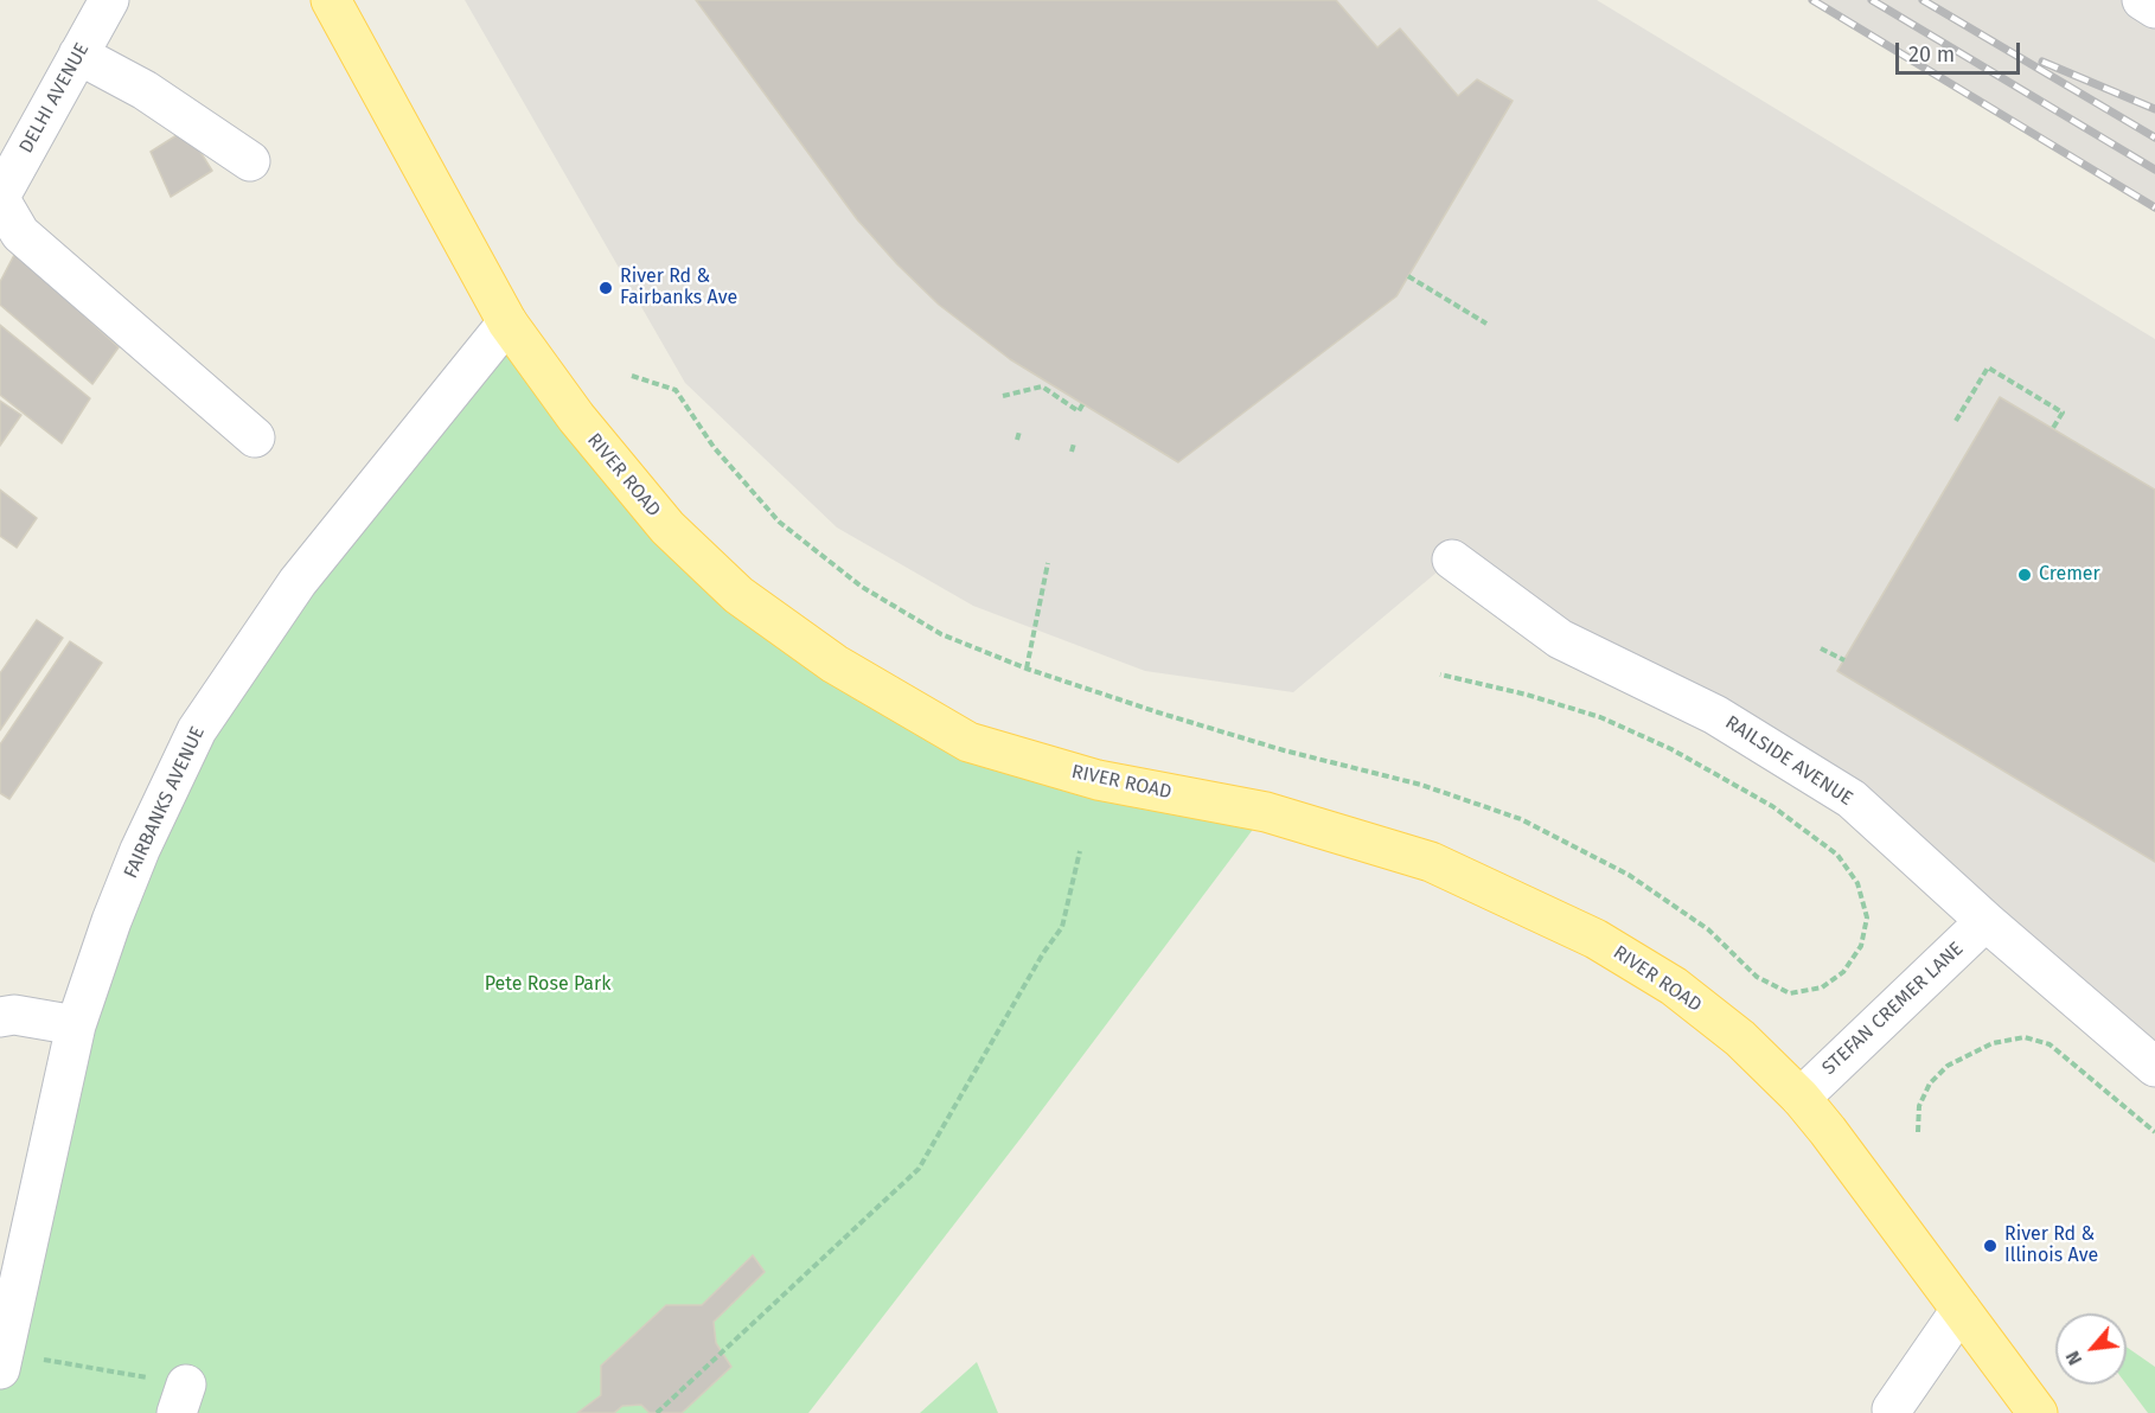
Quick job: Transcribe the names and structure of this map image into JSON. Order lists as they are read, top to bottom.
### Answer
{
  "streets": {
    "main road": ["RIVER ROAD"],
    "street": [
      "DELHI AVENUE",
      "RAILSIDE AVENUE",
      "FAIRBANKS AVENUE",
      "STEFAN CREMER LANE"
    ]
  },
  "crossings": [
    ["RIVER ROAD", "FAIRBANKS AVENUE"],
    ["RIVER ROAD", "STEFAN CREMER LANE"],
    ["RAILSIDE AVENUE", "STEFAN CREMER LANE"]
  ],
  "parks": ["Pete Rose Park"],
  "places": ["River Rd & Fairbanks Ave", "Cremer", "River Rd & Illinois Ave"],
  "scale_bar": "20 m",
  "north": "bottom left"
}
